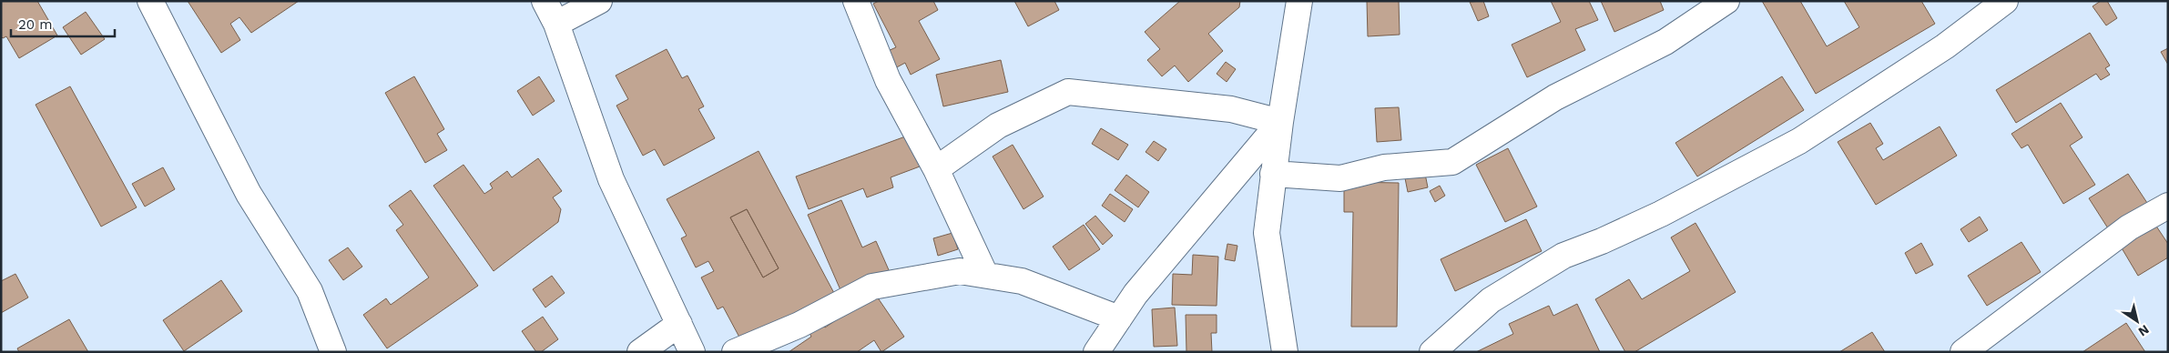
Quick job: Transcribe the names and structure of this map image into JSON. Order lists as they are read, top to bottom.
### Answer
{
  "scale_bar": "20 m",
  "north": "bottom right"
}
